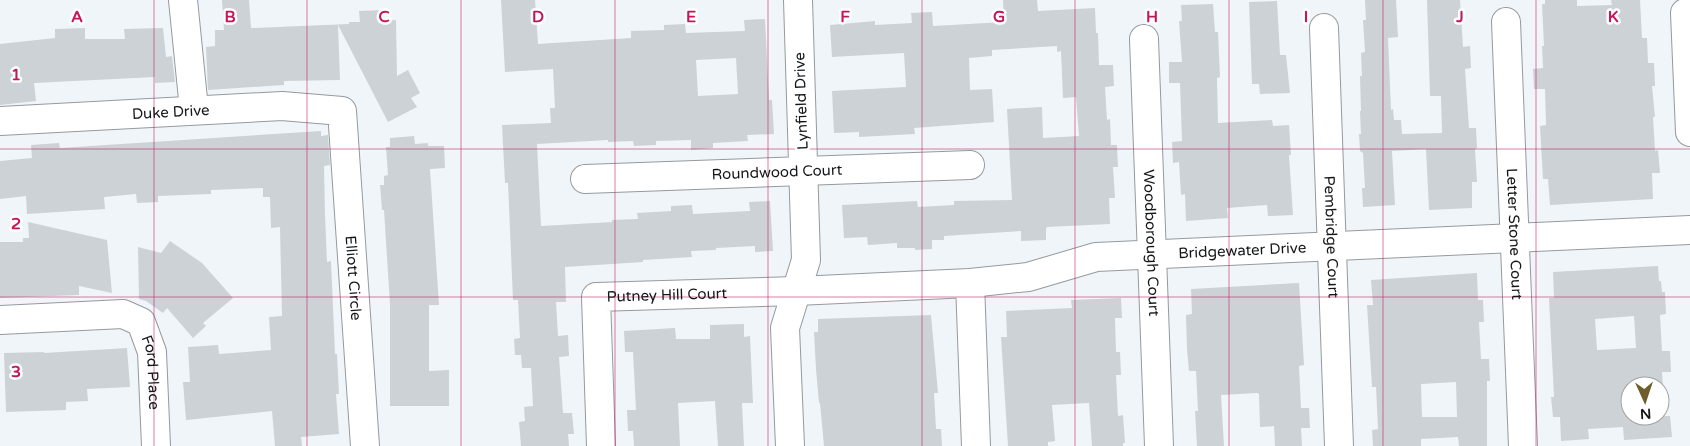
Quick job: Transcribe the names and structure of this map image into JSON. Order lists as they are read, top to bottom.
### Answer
{
  "streets": {
    "street": [
      "Lynfield Drive",
      "Duke Drive",
      "Roundwood Court",
      "Letter Stone Court",
      "Pembridge Court",
      "Woodborough Court",
      "Bridgewater Drive",
      "Elliott Circle",
      "Putney Hill Court",
      "Ford Place"
    ]
  },
  "crossings": [
    ["Lynfield Drive", "Roundwood Court"],
    ["Lynfield Drive", "Bridgewater Drive"],
    ["Lynfield Drive", "Putney Hill Court"],
    ["Duke Drive", "Elliott Circle"],
    ["Letter Stone Court", "Bridgewater Drive"],
    ["Pembridge Court", "Bridgewater Drive"],
    ["Woodborough Court", "Bridgewater Drive"],
    ["Bridgewater Drive", "Putney Hill Court"]
  ],
  "north": "bottom",
  "grid": {
    "columns": [
      "A",
      "B",
      "C",
      "D",
      "E",
      "F",
      "G",
      "H",
      "I",
      "J",
      "K"
    ],
    "rows": ["1", "2", "3"]
  }
}
